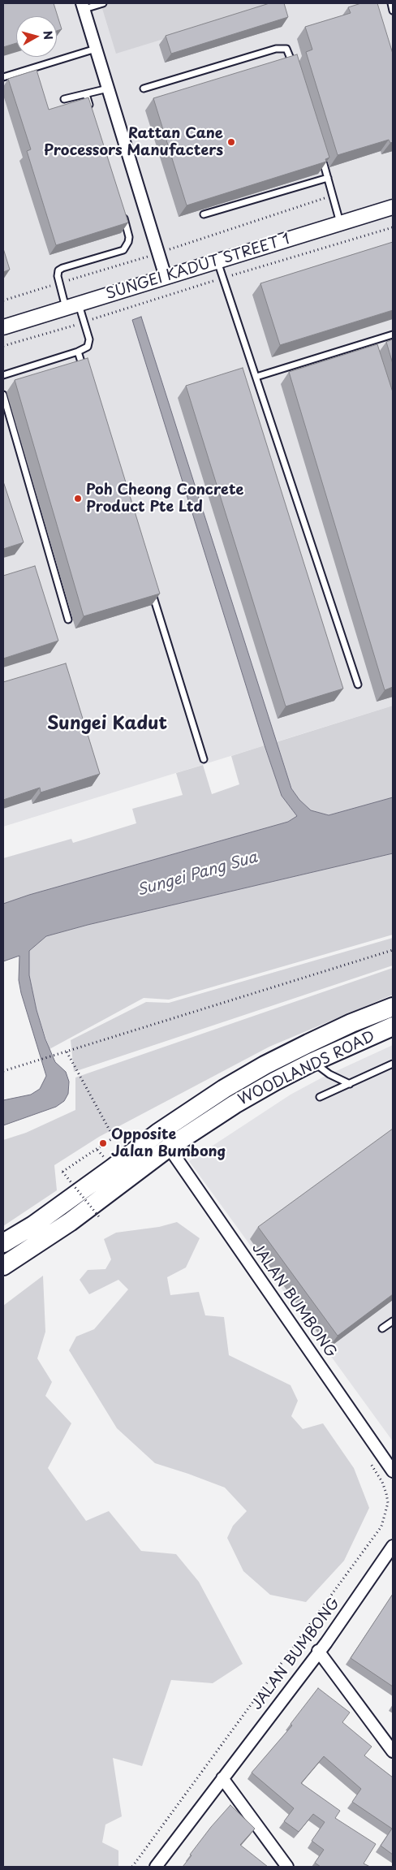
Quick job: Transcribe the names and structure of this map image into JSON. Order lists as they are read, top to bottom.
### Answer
{
  "streets": {
    "main road": ["WOODLANDS ROAD"],
    "street": ["SUNGEI KADUT STREET 1", "JALAN BUMBONG"]
  },
  "crossings": [
    ["WOODLANDS ROAD", "JALAN BUMBONG"]
  ],
  "districts": ["Sungei Kadut"],
  "water": ["Sungei Pang Sua"],
  "places": ["Rattan Cane Processors Manufacters", "Poh Cheong Concrete Product Pte Ltd", "Opposite Jalan Bumbong"],
  "north": "right"
}
